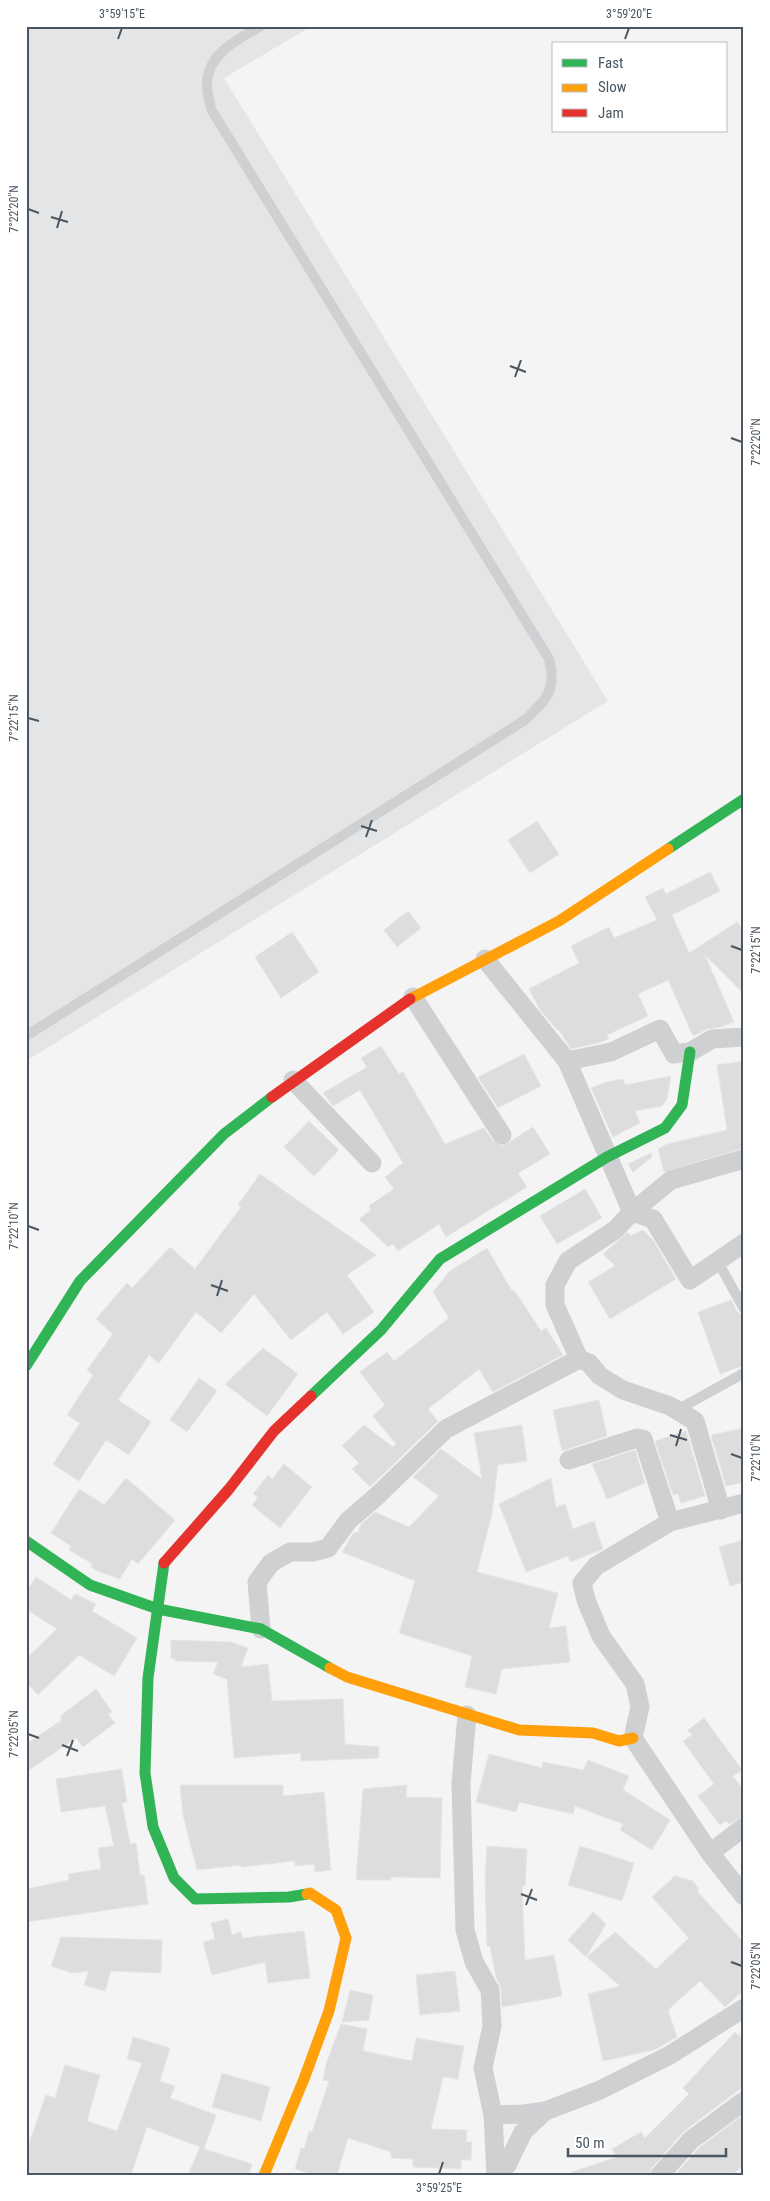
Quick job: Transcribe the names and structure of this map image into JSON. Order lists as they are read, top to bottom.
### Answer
{
  "legend": ["Fast", "Slow", "Jam"],
  "scale_bar": "50 m",
  "coordinates": [
    "3°59'15\"E",
    "3°59'20\"E",
    "7°22'20\"N",
    "7°22'15\"N",
    "7°22'10\"N",
    "7°22'05\"N",
    "3°59'25\"E"
  ]
}
